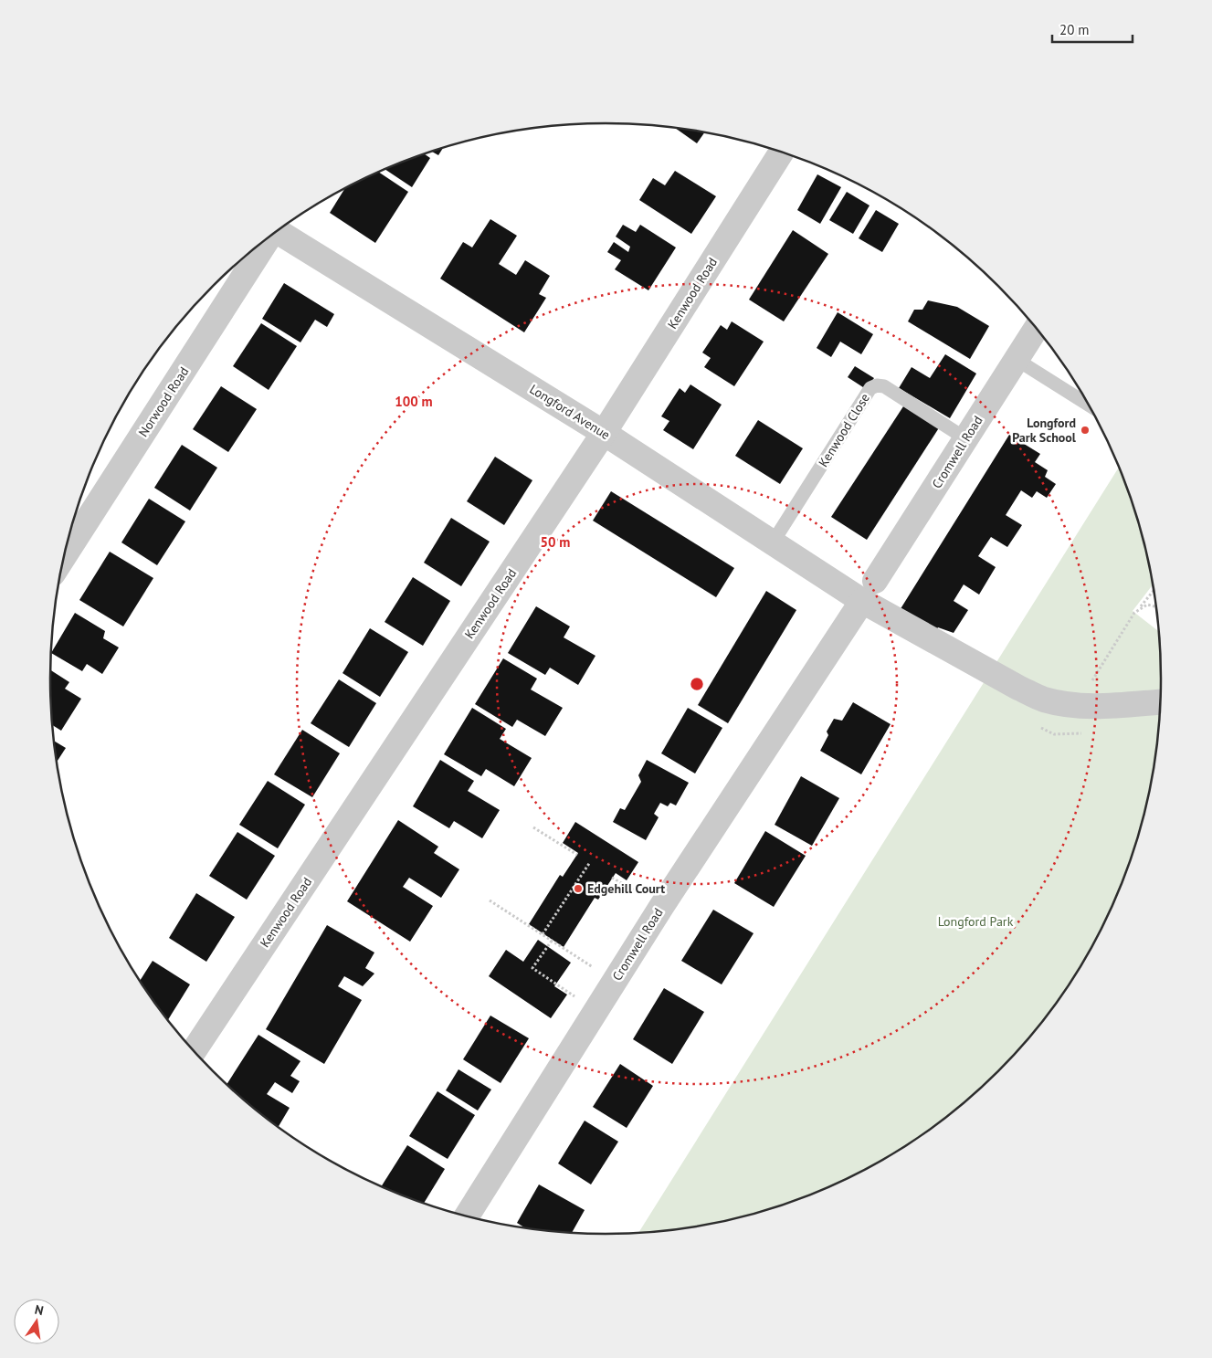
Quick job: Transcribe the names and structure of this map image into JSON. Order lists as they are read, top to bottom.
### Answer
{
  "streets": {
    "street": [
      "Kenwood Road",
      "Norwood Road",
      "Longford Avenue",
      "Cromwell Road"
    ],
    "lane": ["Kenwood Close"]
  },
  "crossings": [
    ["Kenwood Road", "Longford Avenue"],
    ["Longford Avenue", "Kenwood Close"],
    ["Longford Avenue", "Cromwell Road"],
    ["Kenwood Close", "Cromwell Road"]
  ],
  "parks": ["Longford Park"],
  "places": ["Longford Park School", "Edgehill Court"],
  "scale_bar": "20 m",
  "north": "top",
  "rings": ["100 m", "50 m"]
}
